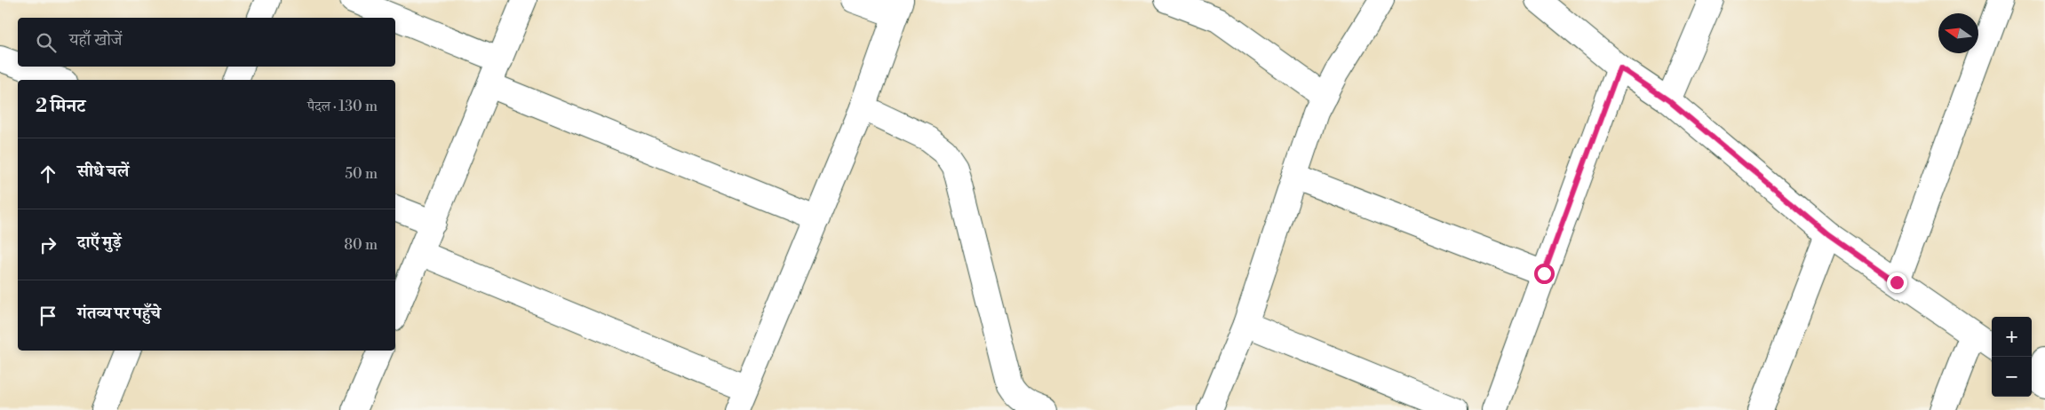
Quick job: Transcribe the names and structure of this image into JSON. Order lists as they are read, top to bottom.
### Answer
{
  "north": "left",
  "page": {
    "search": "यहाँ खोजें",
    "heading": ["2 मिनट", "पैदल · 130 m"],
    "list": [
      ["सीधे चलें", "50 m"],
      ["दाएँ मुड़ें", "80 m"],
      "गंतव्य पर पहुँचे"
    ],
    "map_buttons": ["+", "−"]
  }
}
